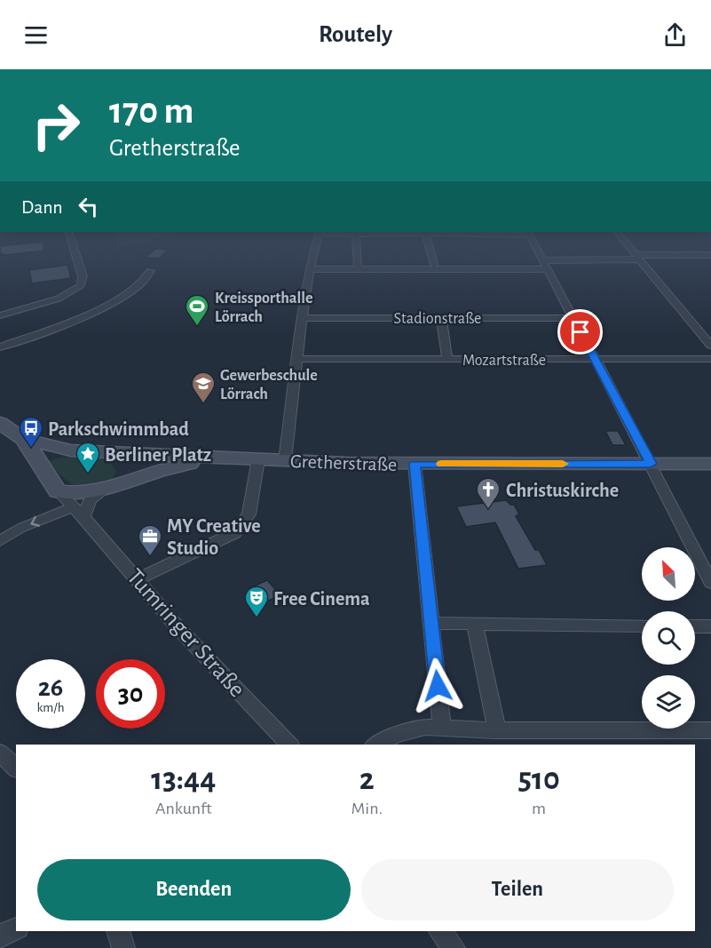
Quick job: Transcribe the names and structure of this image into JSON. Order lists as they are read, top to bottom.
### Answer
{
  "streets": {
    "main road": ["Gretherstraße", "Tumringer Straße"],
    "street": ["Stadionstraße", "Mozartstraße"]
  },
  "crossings": [
    ["Gretherstraße", "Tumringer Straße"]
  ],
  "places": {
    "sports": ["Kreissporthalle Lörrach"],
    "school or university": ["Gewerbeschule Lörrach"],
    "bus stop": ["Parkschwimmbad"],
    "place": ["Berliner Platz"],
    "church": ["Christuskirche"],
    "office": ["MY Creative Studio"],
    "theatre": ["Free Cinema"]
  },
  "north": "top left",
  "page": {
    "header": "Routely",
    "turn": ["170 m", "Gretherstraße"],
    "then": "Dann",
    "speed": "26 km/h",
    "limit": "30",
    "eta": [
      "13:44",
      "Ankunft",
      "2",
      "Min.",
      "510",
      "m"
    ],
    "buttons": ["Beenden", "Teilen"]
  }
}
